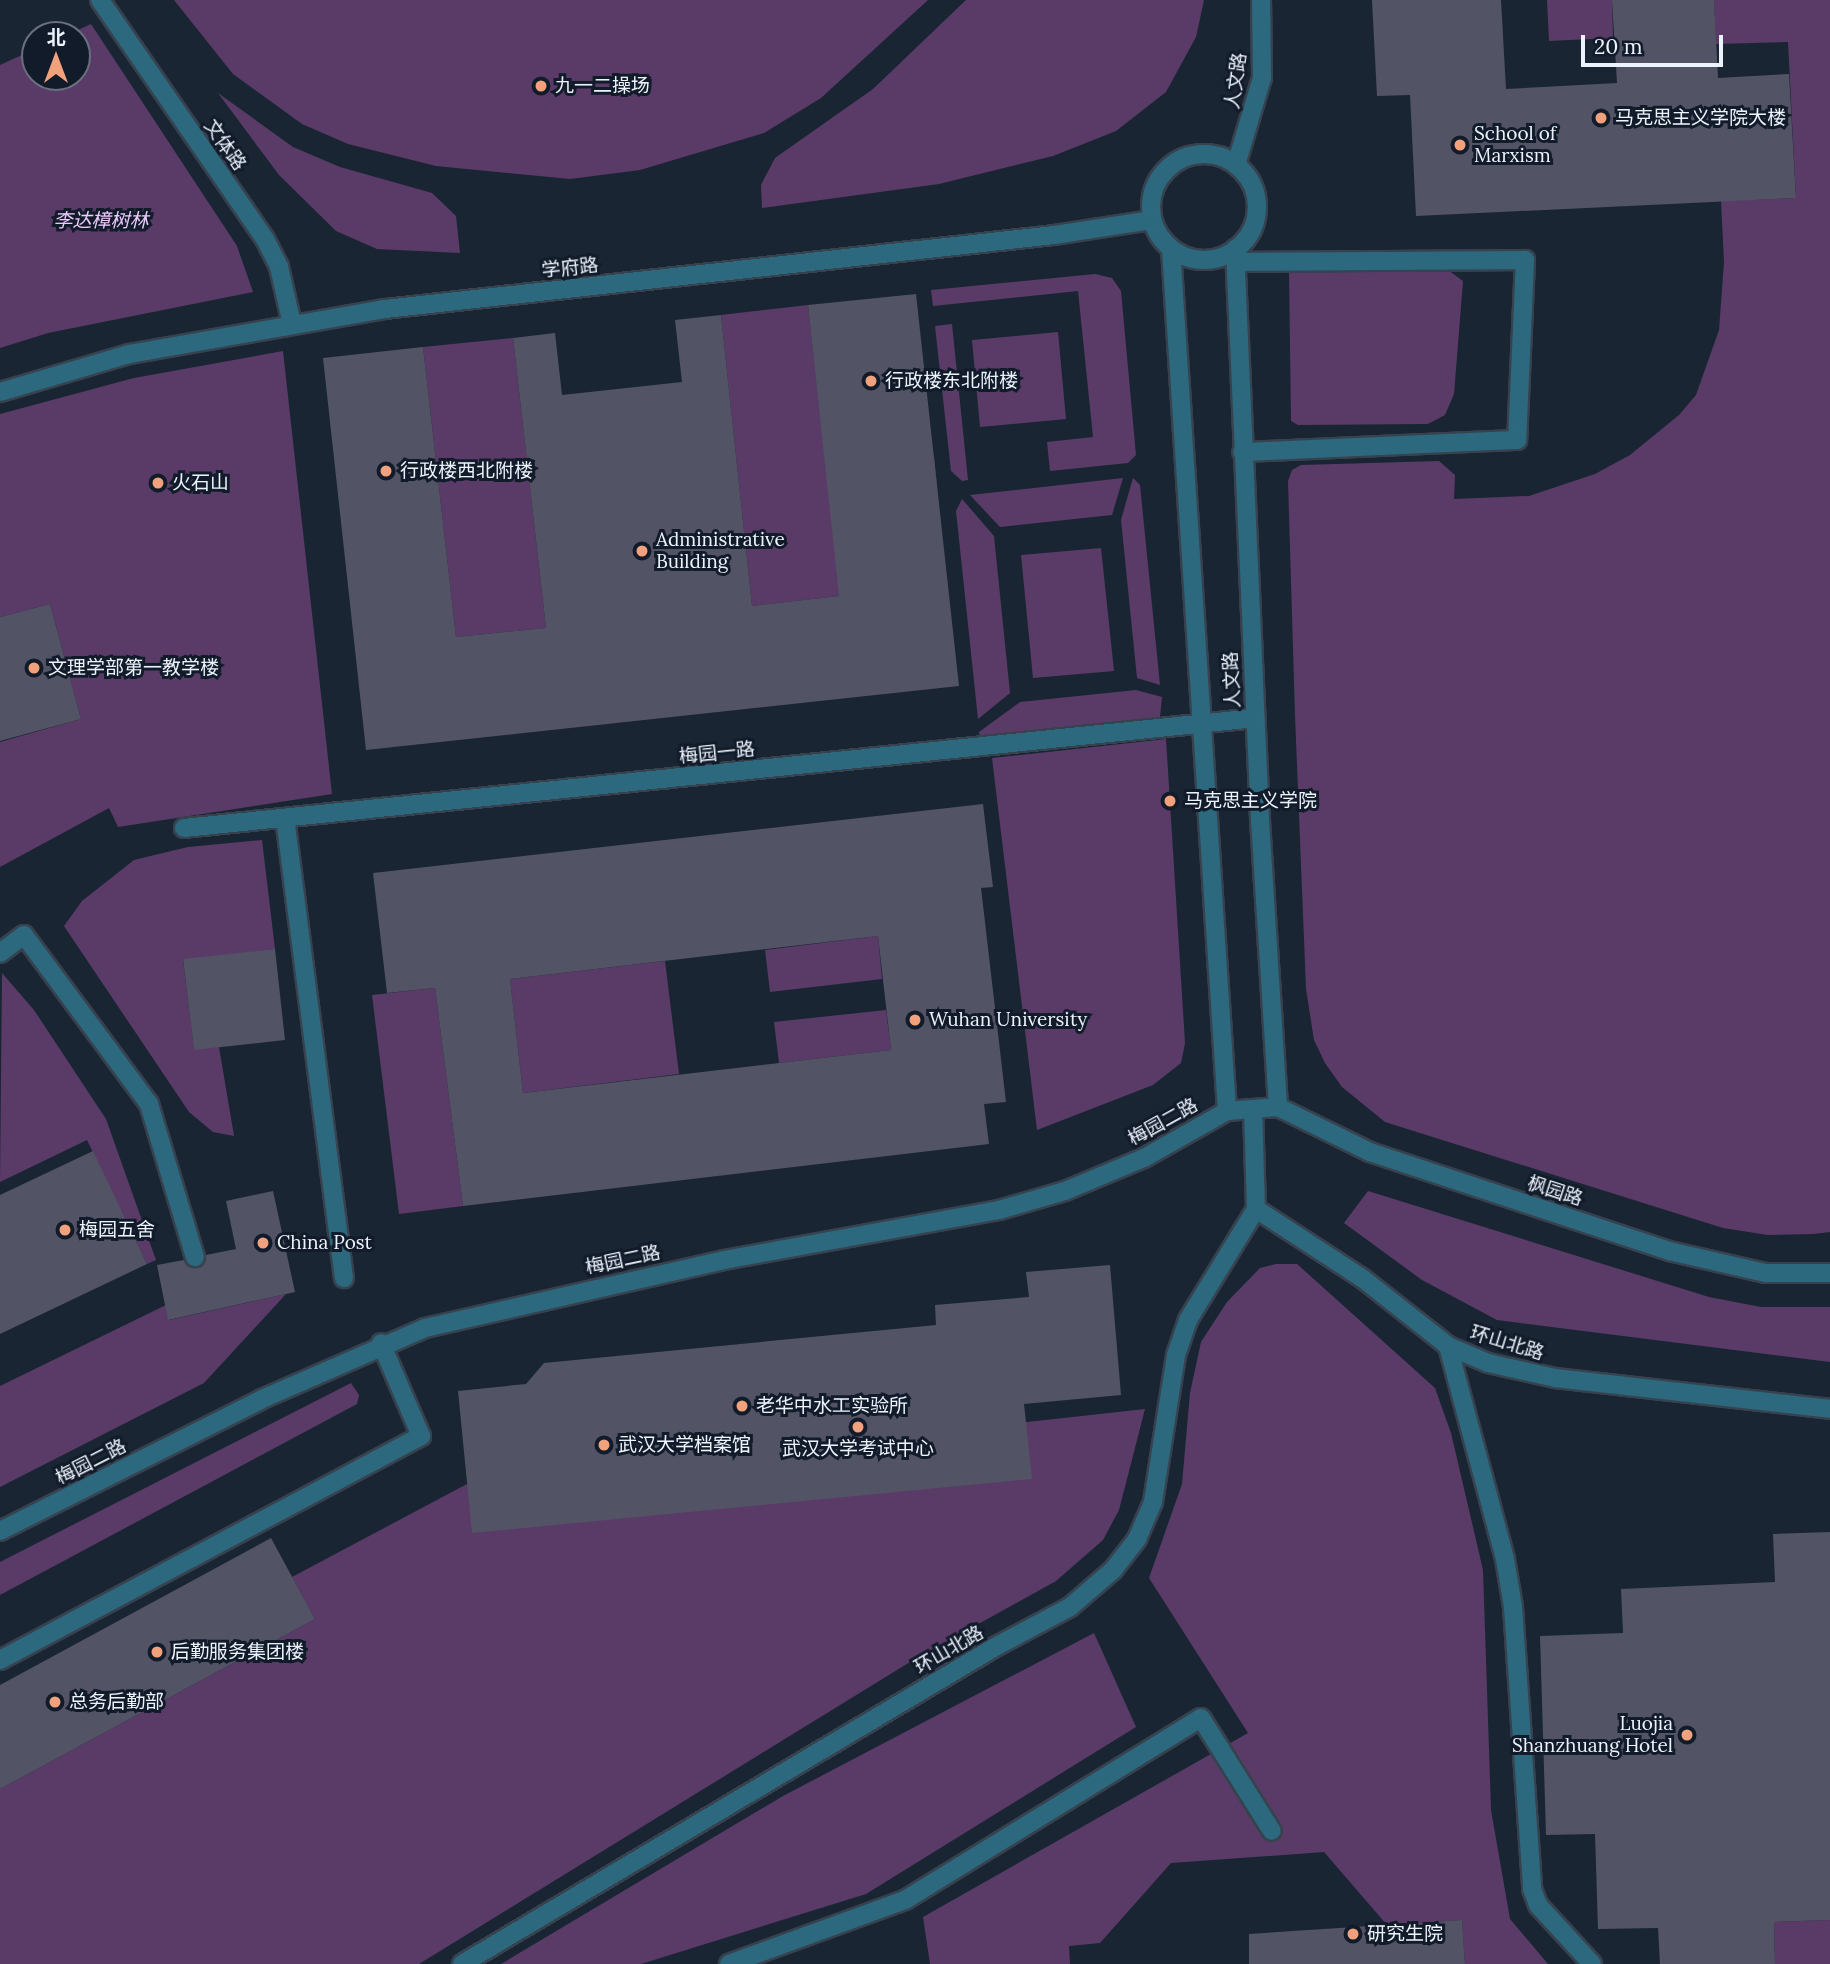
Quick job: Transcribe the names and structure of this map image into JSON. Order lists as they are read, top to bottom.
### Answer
{
  "streets": {
    "street": [
      "人文路",
      "文体路",
      "学府路",
      "梅园一路",
      "梅园二路",
      "枫园路",
      "环山北路"
    ]
  },
  "crossings": [
    ["人文路", "学府路"],
    ["人文路", "梅园一路"],
    ["人文路", "梅园二路"],
    ["人文路", "枫园路"],
    ["文体路", "学府路"],
    ["梅园二路", "枫园路"]
  ],
  "parks": ["李达樟树林"],
  "places": [
    "九一二操场",
    "马克思主义学院大楼",
    "School of Marxism",
    "行政楼东北附楼",
    "行政楼西北附楼",
    "火石山",
    "Administrative Building",
    "文理学部第一教学楼",
    "马克思主义学院",
    "Wuhan University",
    "梅园五舍",
    "China Post",
    "老华中水工实验所",
    "武汉大学考试中心",
    "武汉大学档案馆",
    "后勤服务集团楼",
    "总务后勤部",
    "Luojia Shanzhuang Hotel",
    "研究生院"
  ],
  "scale_bar": "20 m",
  "north": "top"
}
